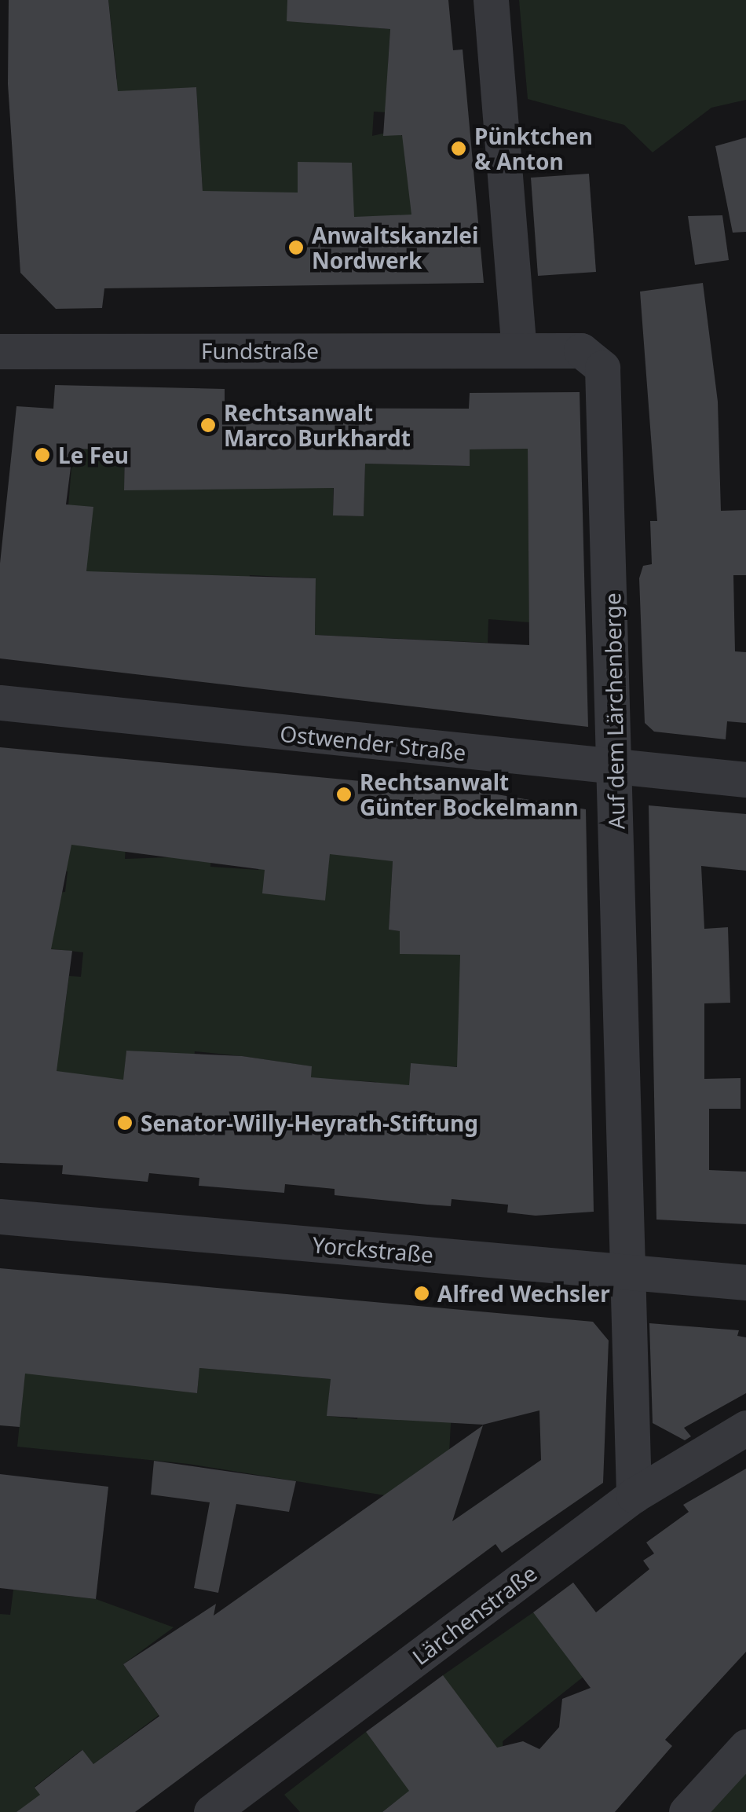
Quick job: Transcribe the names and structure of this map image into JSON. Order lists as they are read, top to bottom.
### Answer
{
  "streets": {
    "street": [
      "Fundstraße",
      "Auf dem Lärchenberge",
      "Ostwender Straße",
      "Yorckstraße",
      "Lärchenstraße"
    ]
  },
  "crossings": [
    ["Fundstraße", "Auf dem Lärchenberge"],
    ["Auf dem Lärchenberge", "Ostwender Straße"],
    ["Auf dem Lärchenberge", "Yorckstraße"],
    ["Auf dem Lärchenberge", "Lärchenstraße"]
  ],
  "places": [
    "Pünktchen & Anton",
    "Anwaltskanzlei Nordwerk",
    "Rechtsanwalt Marco Burkhardt",
    "Le Feu",
    "Rechtsanwalt Günter Bockelmann",
    "Senator-Willy-Heyrath-Stiftung",
    "Alfred Wechsler"
  ]
}
